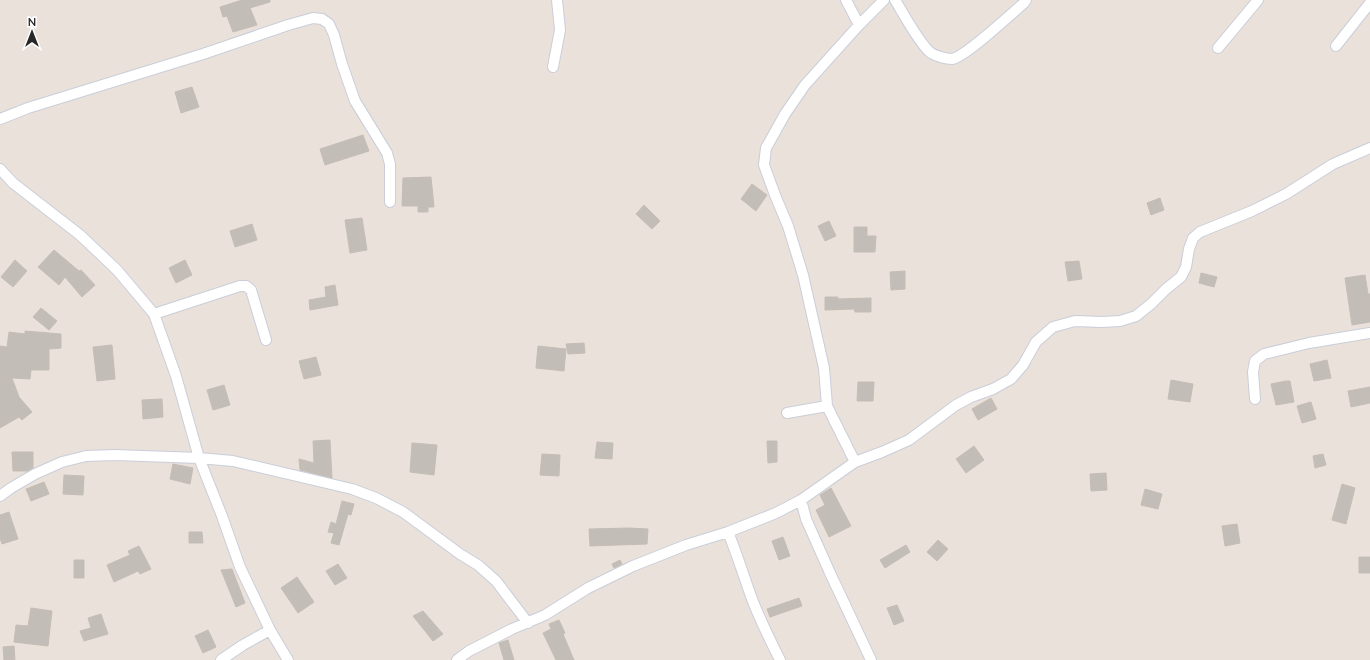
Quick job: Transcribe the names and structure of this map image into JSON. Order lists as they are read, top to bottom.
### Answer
{
  "north": "top"
}
